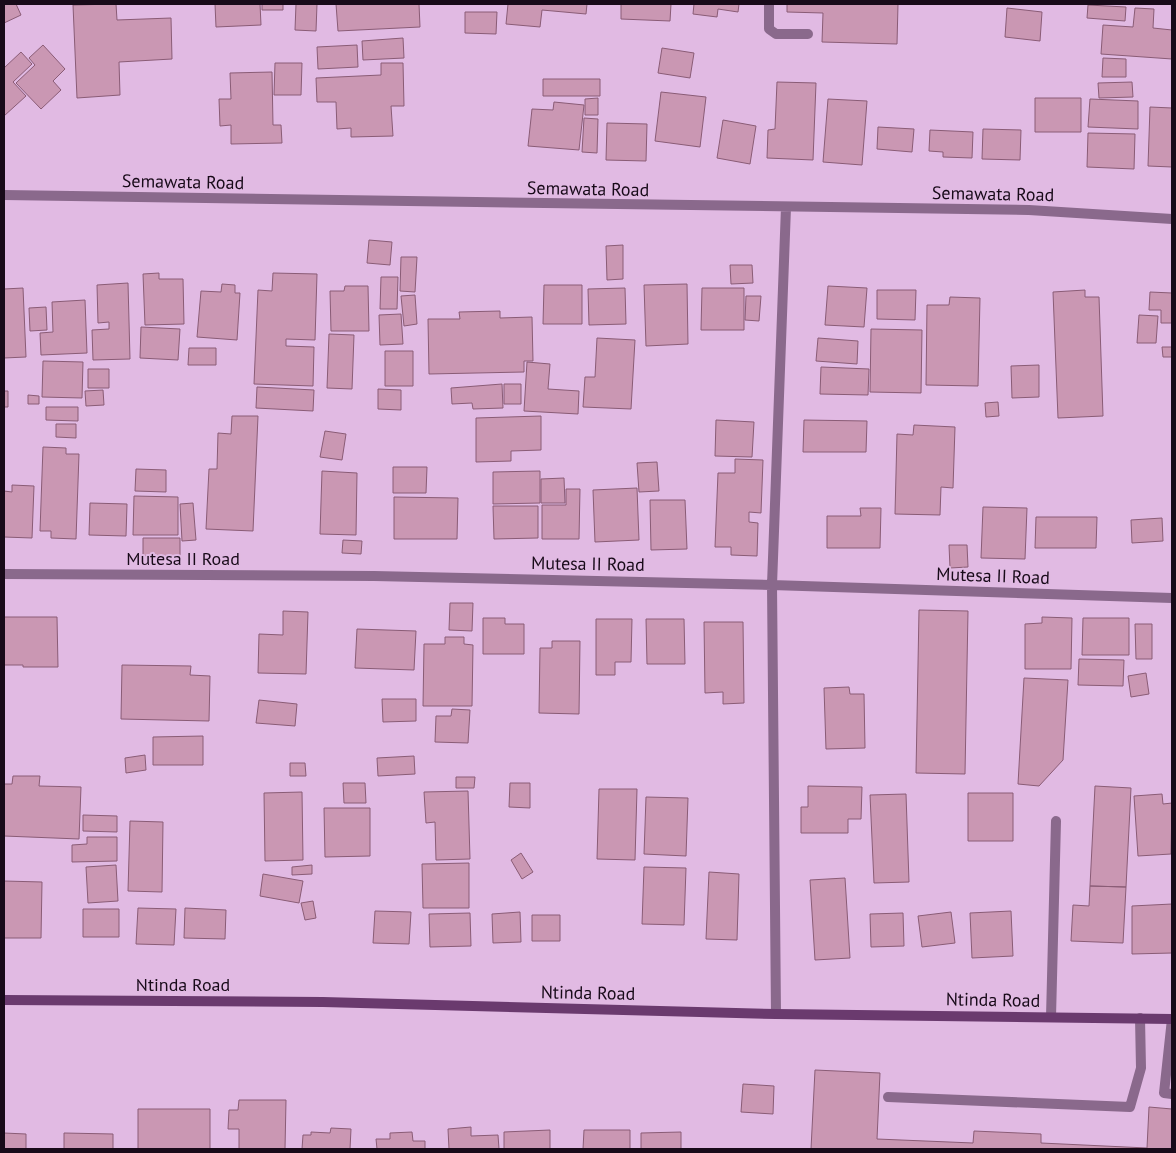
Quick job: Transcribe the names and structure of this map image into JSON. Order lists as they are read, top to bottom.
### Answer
{
  "streets": {
    "main road": ["Ntinda Road"],
    "street": ["Semawata Road", "Mutesa II Road"]
  }
}
